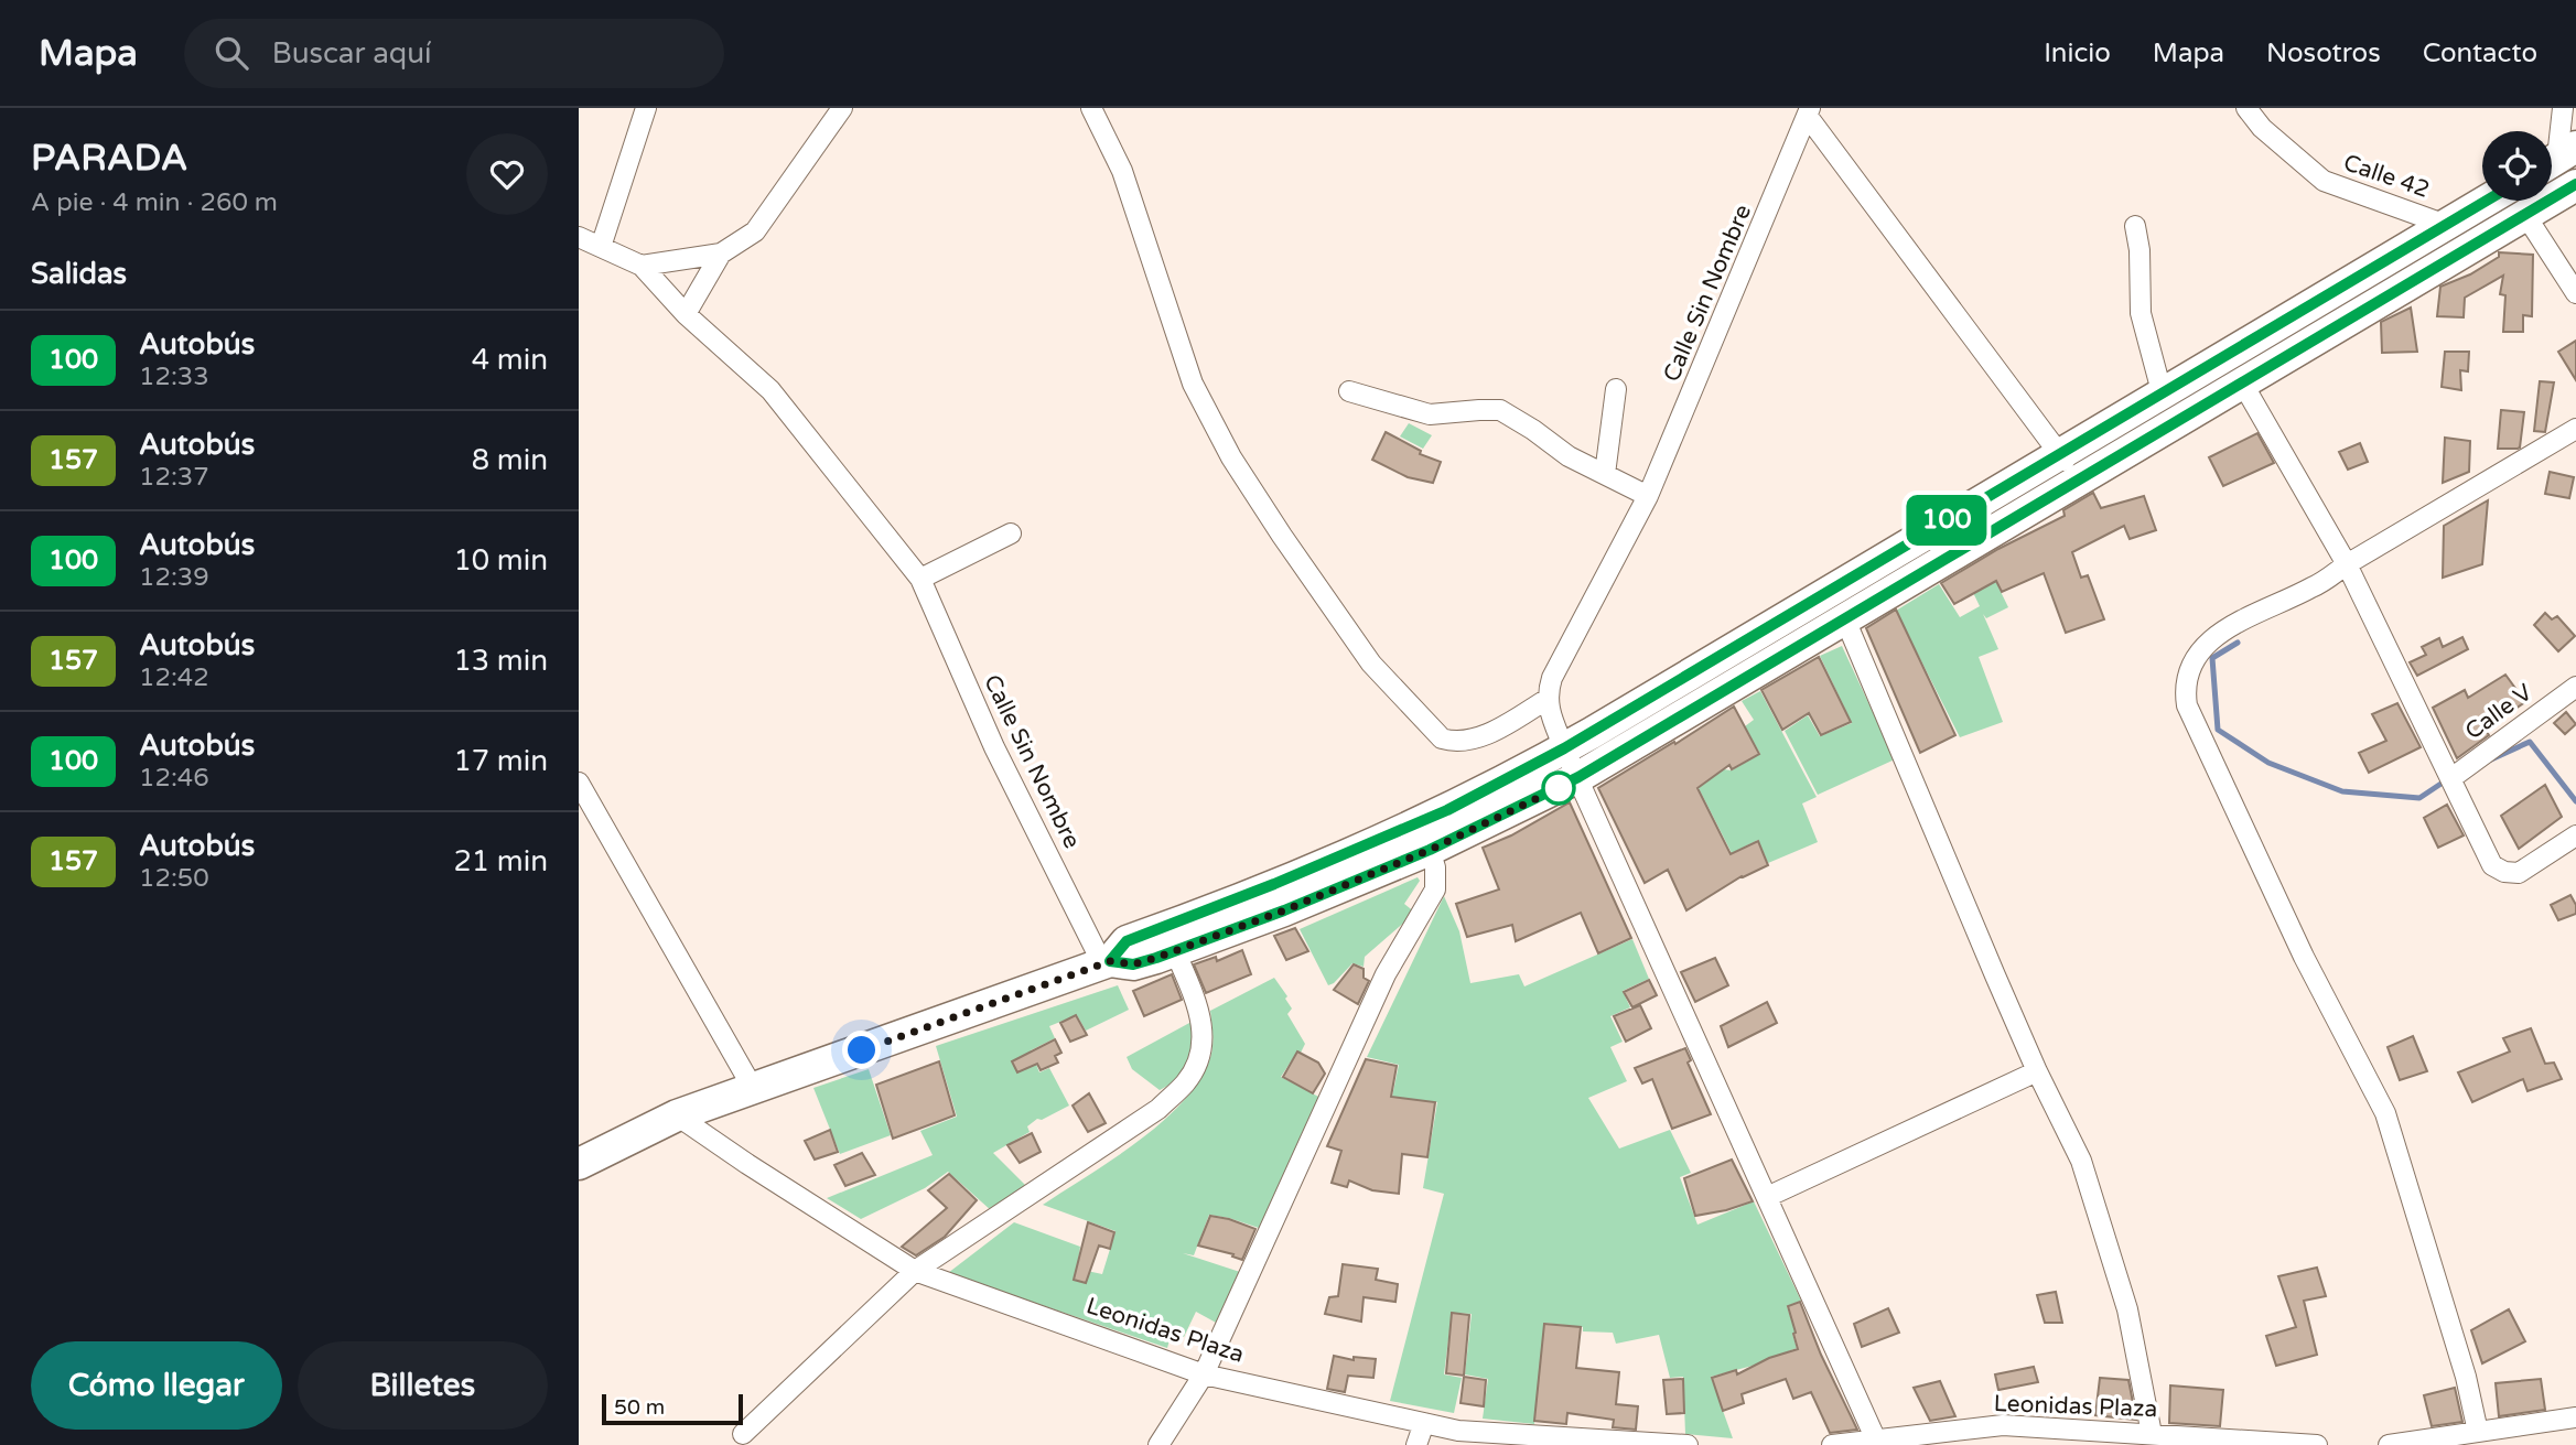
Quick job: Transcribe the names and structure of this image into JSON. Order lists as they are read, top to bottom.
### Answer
{
  "streets": {
    "street": [
      "Calle 42",
      "Calle Sin Nombre",
      "Calle V",
      "Leonidas Plaza"
    ]
  },
  "lines": ["bus line 100"],
  "scale_bar": "50 m",
  "page": {
    "header": "Mapa",
    "search": "Buscar aquí",
    "nav": [
      "Inicio",
      "Mapa",
      "Nosotros",
      "Contacto"
    ],
    "heading": [
      ["PARADA", "A pie · 4 min · 260 m"],
      "Salidas"
    ],
    "on_map": "100",
    "list": [
      {
        "mark": "100",
        "name": "Autobús",
        "note": "12:33",
        "value": "4 min"
      },
      {
        "mark": "157",
        "name": "Autobús",
        "note": "12:37",
        "value": "8 min"
      },
      {
        "mark": "100",
        "name": "Autobús",
        "note": "12:39",
        "value": "10 min"
      },
      {
        "mark": "157",
        "name": "Autobús",
        "note": "12:42",
        "value": "13 min"
      },
      {
        "mark": "100",
        "name": "Autobús",
        "note": "12:46",
        "value": "17 min"
      },
      {
        "mark": "157",
        "name": "Autobús",
        "note": "12:50",
        "value": "21 min"
      }
    ],
    "buttons": ["Cómo llegar", "Billetes"],
    "scale": "50 m"
  }
}
